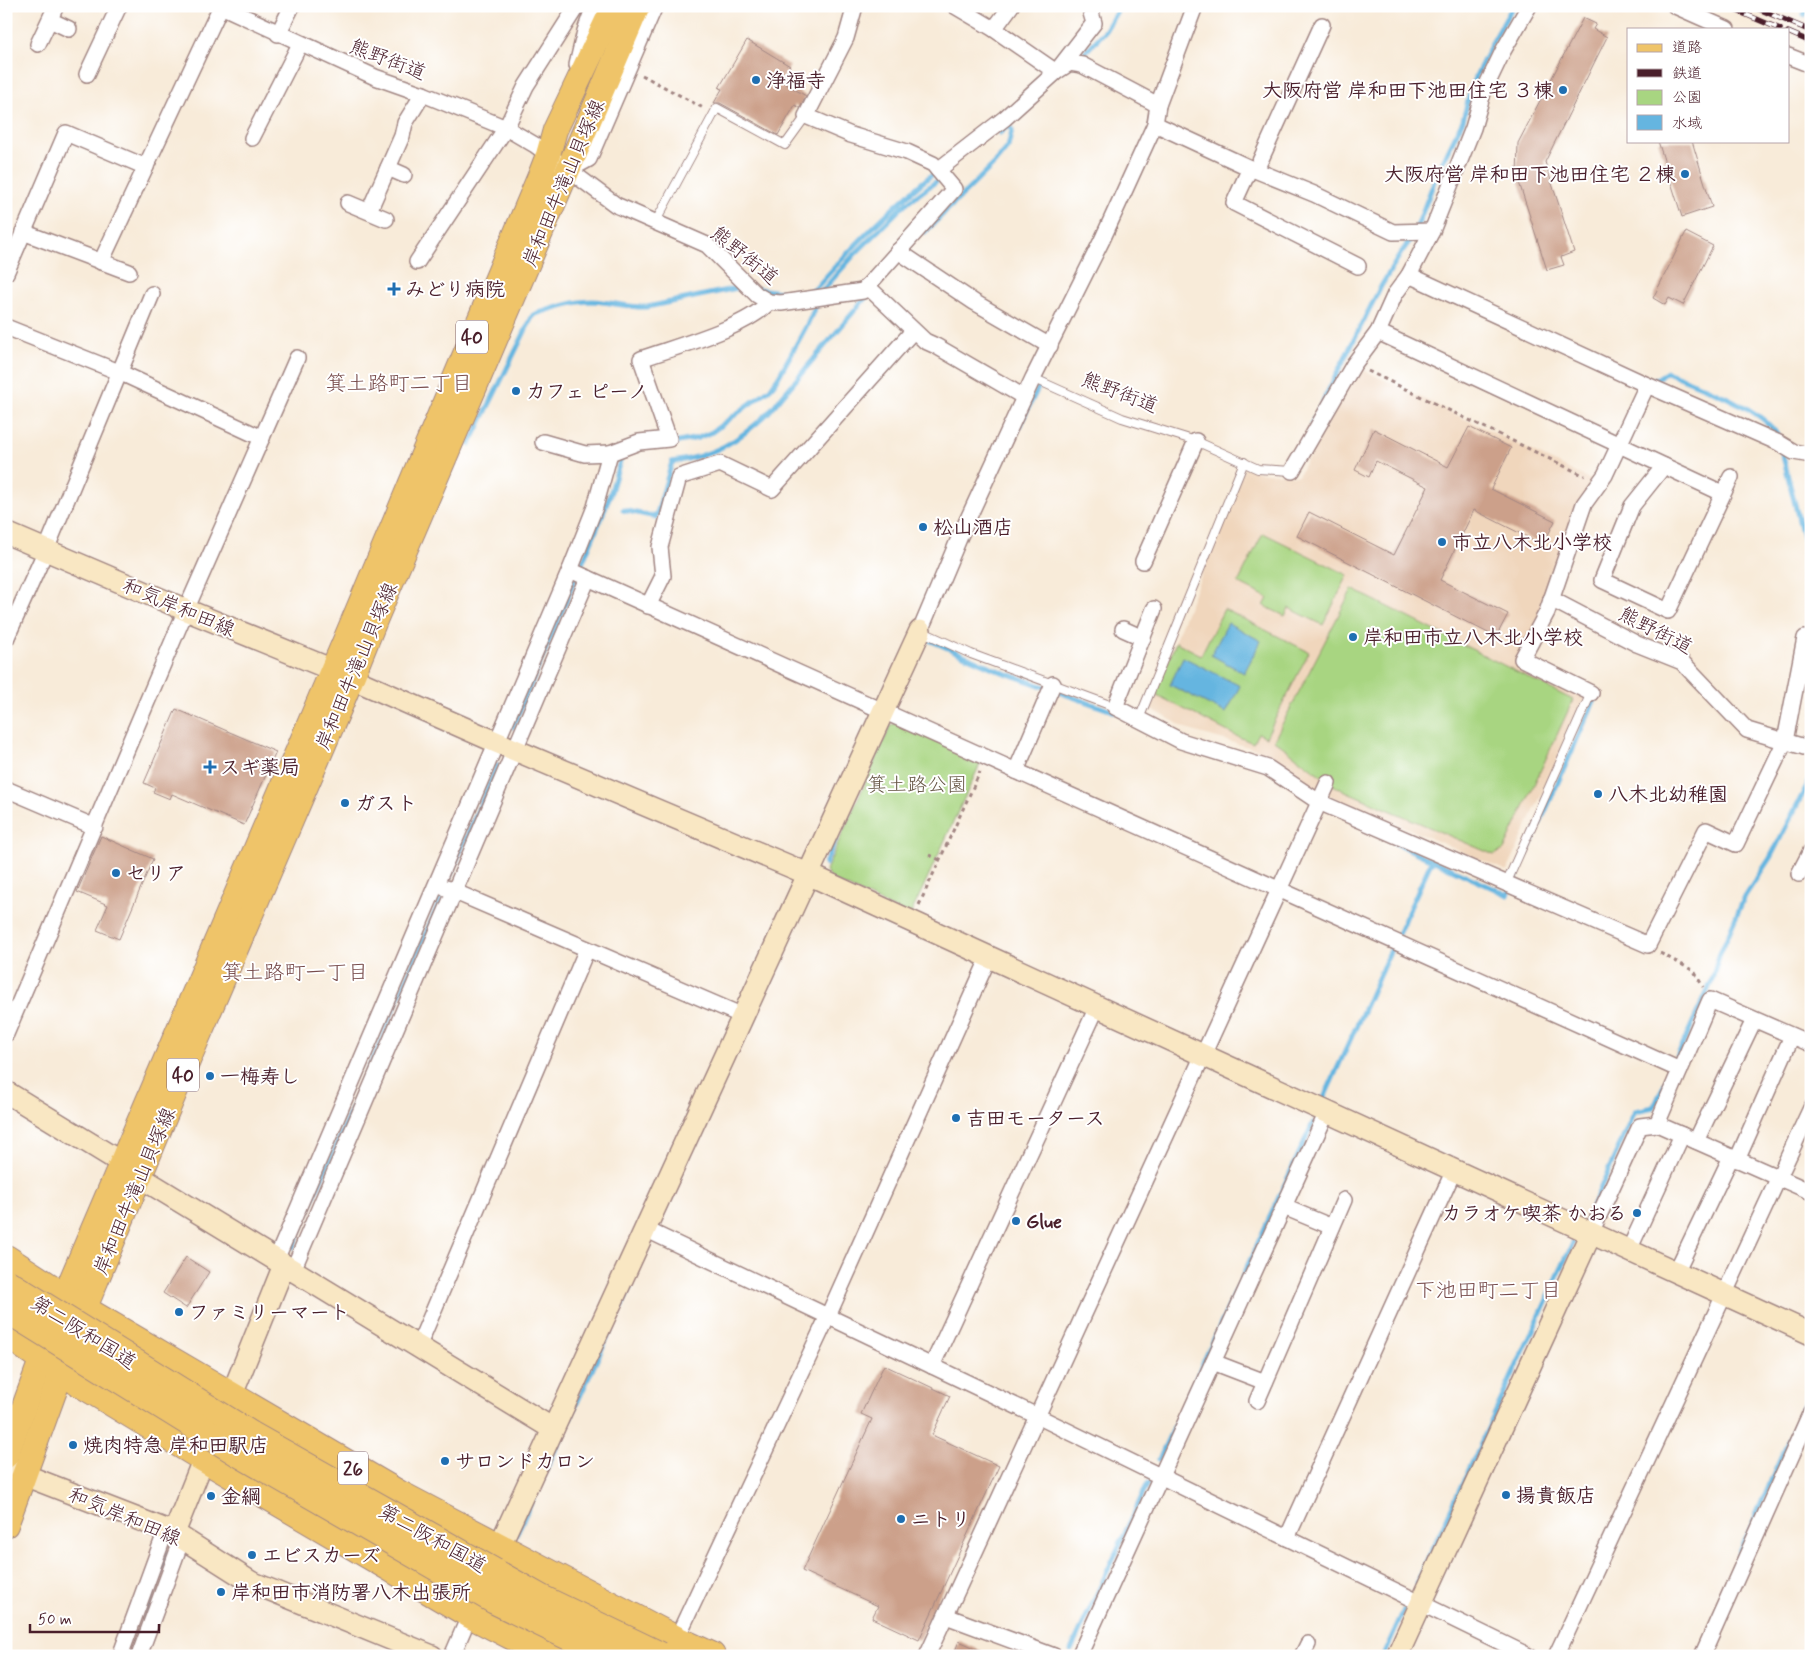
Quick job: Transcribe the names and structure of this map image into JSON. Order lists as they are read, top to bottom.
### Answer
{
  "streets": {
    "highway": ["第二阪和国道", "26"],
    "main road": ["岸和田牛滝山貝塚線", "40"],
    "street": ["熊野街道", "和気岸和田線"]
  },
  "crossings": [
    ["熊野街道", "岸和田牛滝山貝塚線"],
    ["岸和田牛滝山貝塚線", "和気岸和田線"],
    ["岸和田牛滝山貝塚線", "26"],
    ["第二阪和国道", "26"]
  ],
  "districts": ["箕土路町二丁目", "箕土路町一丁目", "下池田町二丁目"],
  "parks": ["箕土路公園"],
  "places": {
    "other": [
      "浄福寺",
      "大阪府営 岸和田下池田住宅 ３棟",
      "大阪府営 岸和田下池田住宅 ２棟",
      "カフェ ピーノ",
      "松山酒店",
      "市立八木北小学校",
      "岸和田市立八木北小学校",
      "八木北幼稚園",
      "ガスト",
      "セリア",
      "一梅寿し",
      "吉田モータース",
      "カラオケ喫茶 かおる",
      "Glue",
      "ファミリーマート",
      "焼肉特急 岸和田駅店",
      "サロンドカロン",
      "揚貴飯店",
      "金綱",
      "ニトリ",
      "エビスカーズ",
      "岸和田市消防署八木出張所"
    ],
    "health": ["みどり病院", "スギ薬局"]
  },
  "legend": [
    "道路",
    "鉄道",
    "公園",
    "水域"
  ],
  "scale_bar": "50 m"
}
